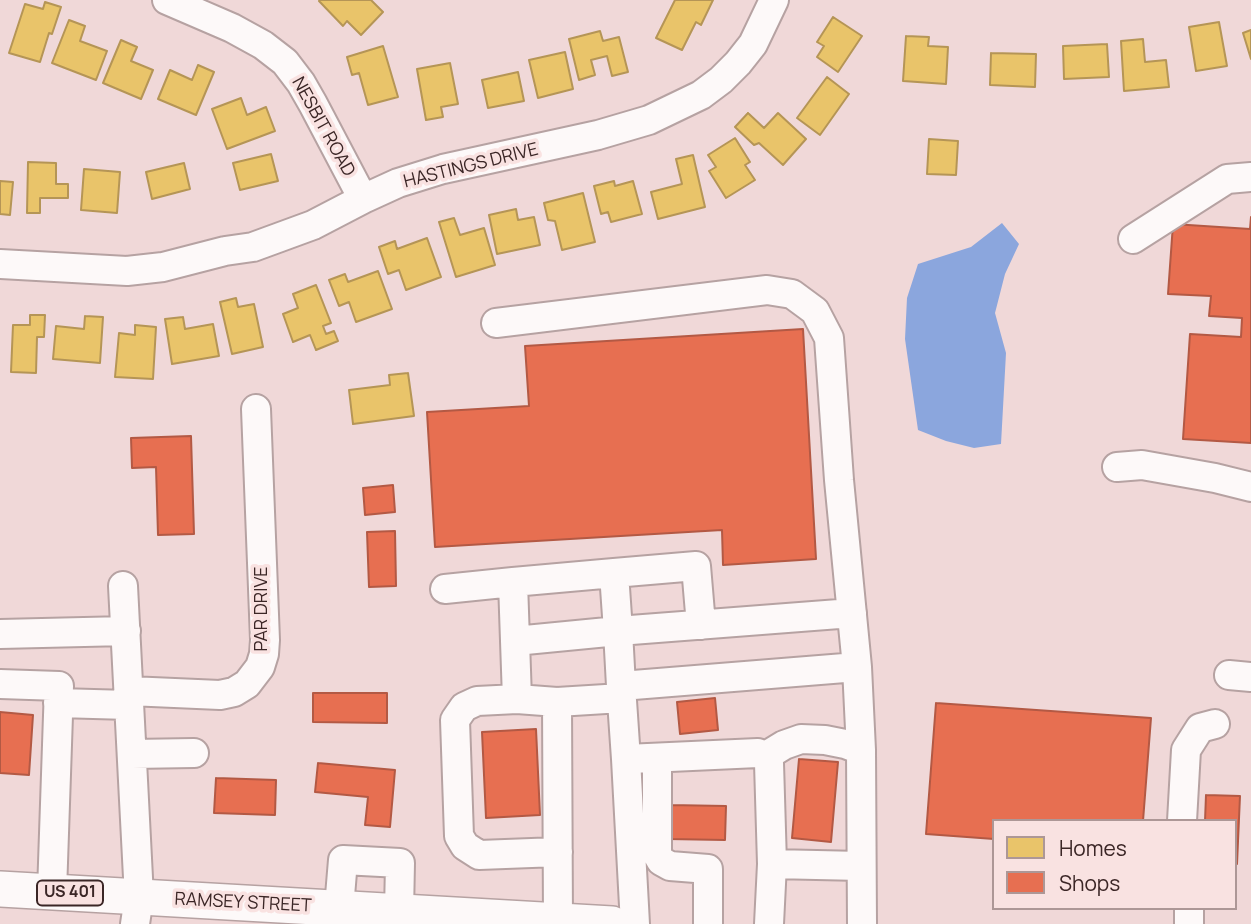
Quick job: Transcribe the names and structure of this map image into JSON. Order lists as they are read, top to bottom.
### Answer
{
  "streets": {
    "main road": ["US 401", "RAMSEY STREET"],
    "street": ["NESBIT ROAD", "HASTINGS DRIVE", "PAR DRIVE"]
  },
  "crossings": [
    ["NESBIT ROAD", "HASTINGS DRIVE"]
  ],
  "legend": ["Homes", "Shops"]
}
